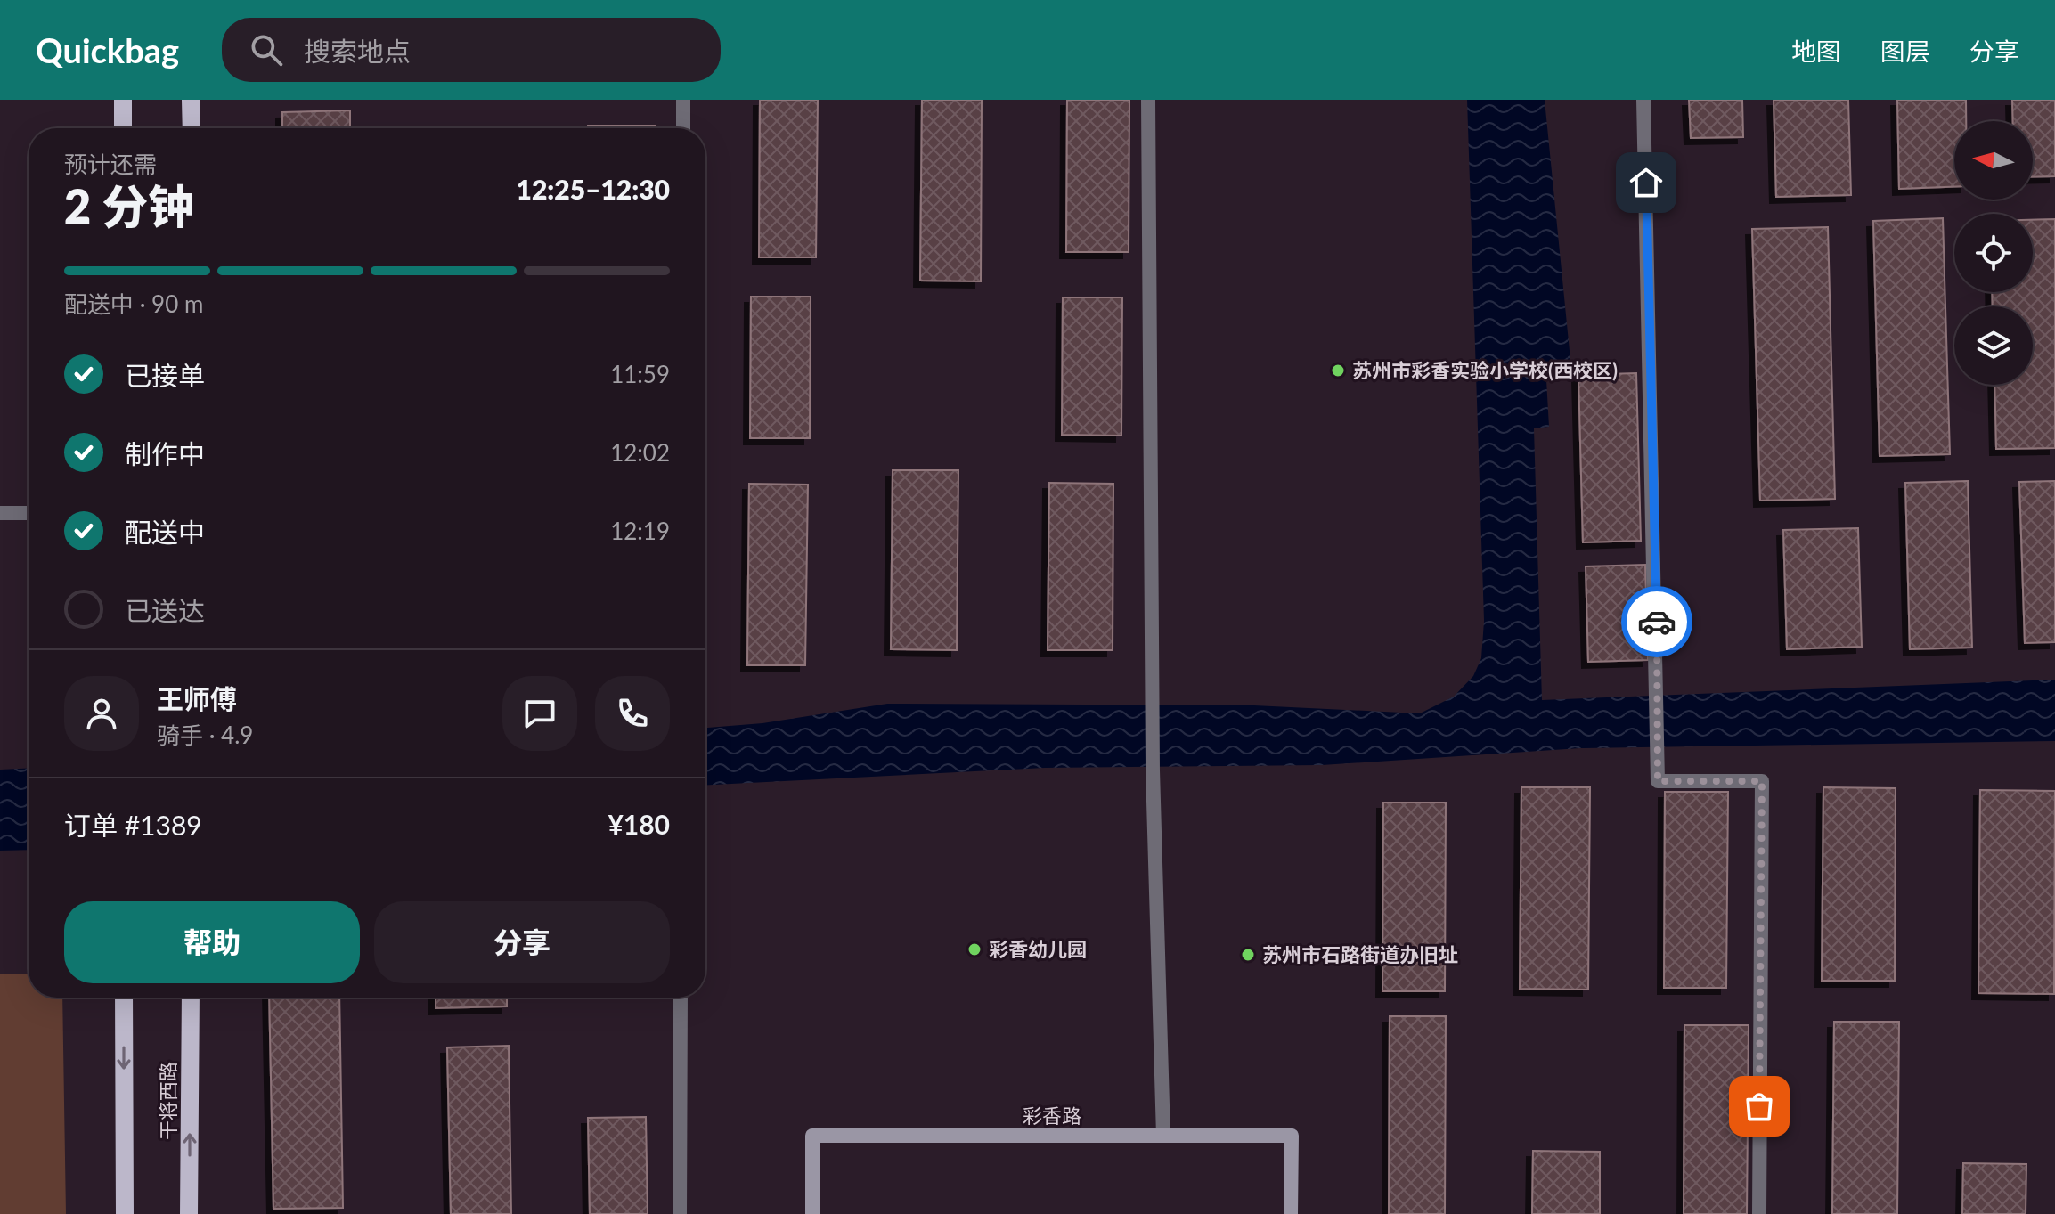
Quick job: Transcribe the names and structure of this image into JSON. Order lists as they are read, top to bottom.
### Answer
{
  "streets": {
    "main road": ["干将西路"],
    "street": ["彩香路"]
  },
  "places": ["苏州市彩香实验小学校(西校区)", "彩香幼儿园", "苏州市石路街道办旧址"],
  "north": "left",
  "page": {
    "header": "Quickbag",
    "search": "搜索地点",
    "nav": ["地图", "图层", "分享"],
    "heading": ["2 分钟", "预计还需", "12:25–12:30"],
    "panel": [
      "王师傅",
      "骑手 · 4.9",
      "订单 #1389",
      "¥180"
    ],
    "bar": "配送中 · 90 m",
    "list": [
      ["已接单", "11:59"],
      ["制作中", "12:02"],
      ["配送中", "12:19"],
      "已送达"
    ],
    "buttons": ["帮助", "分享"]
  }
}
